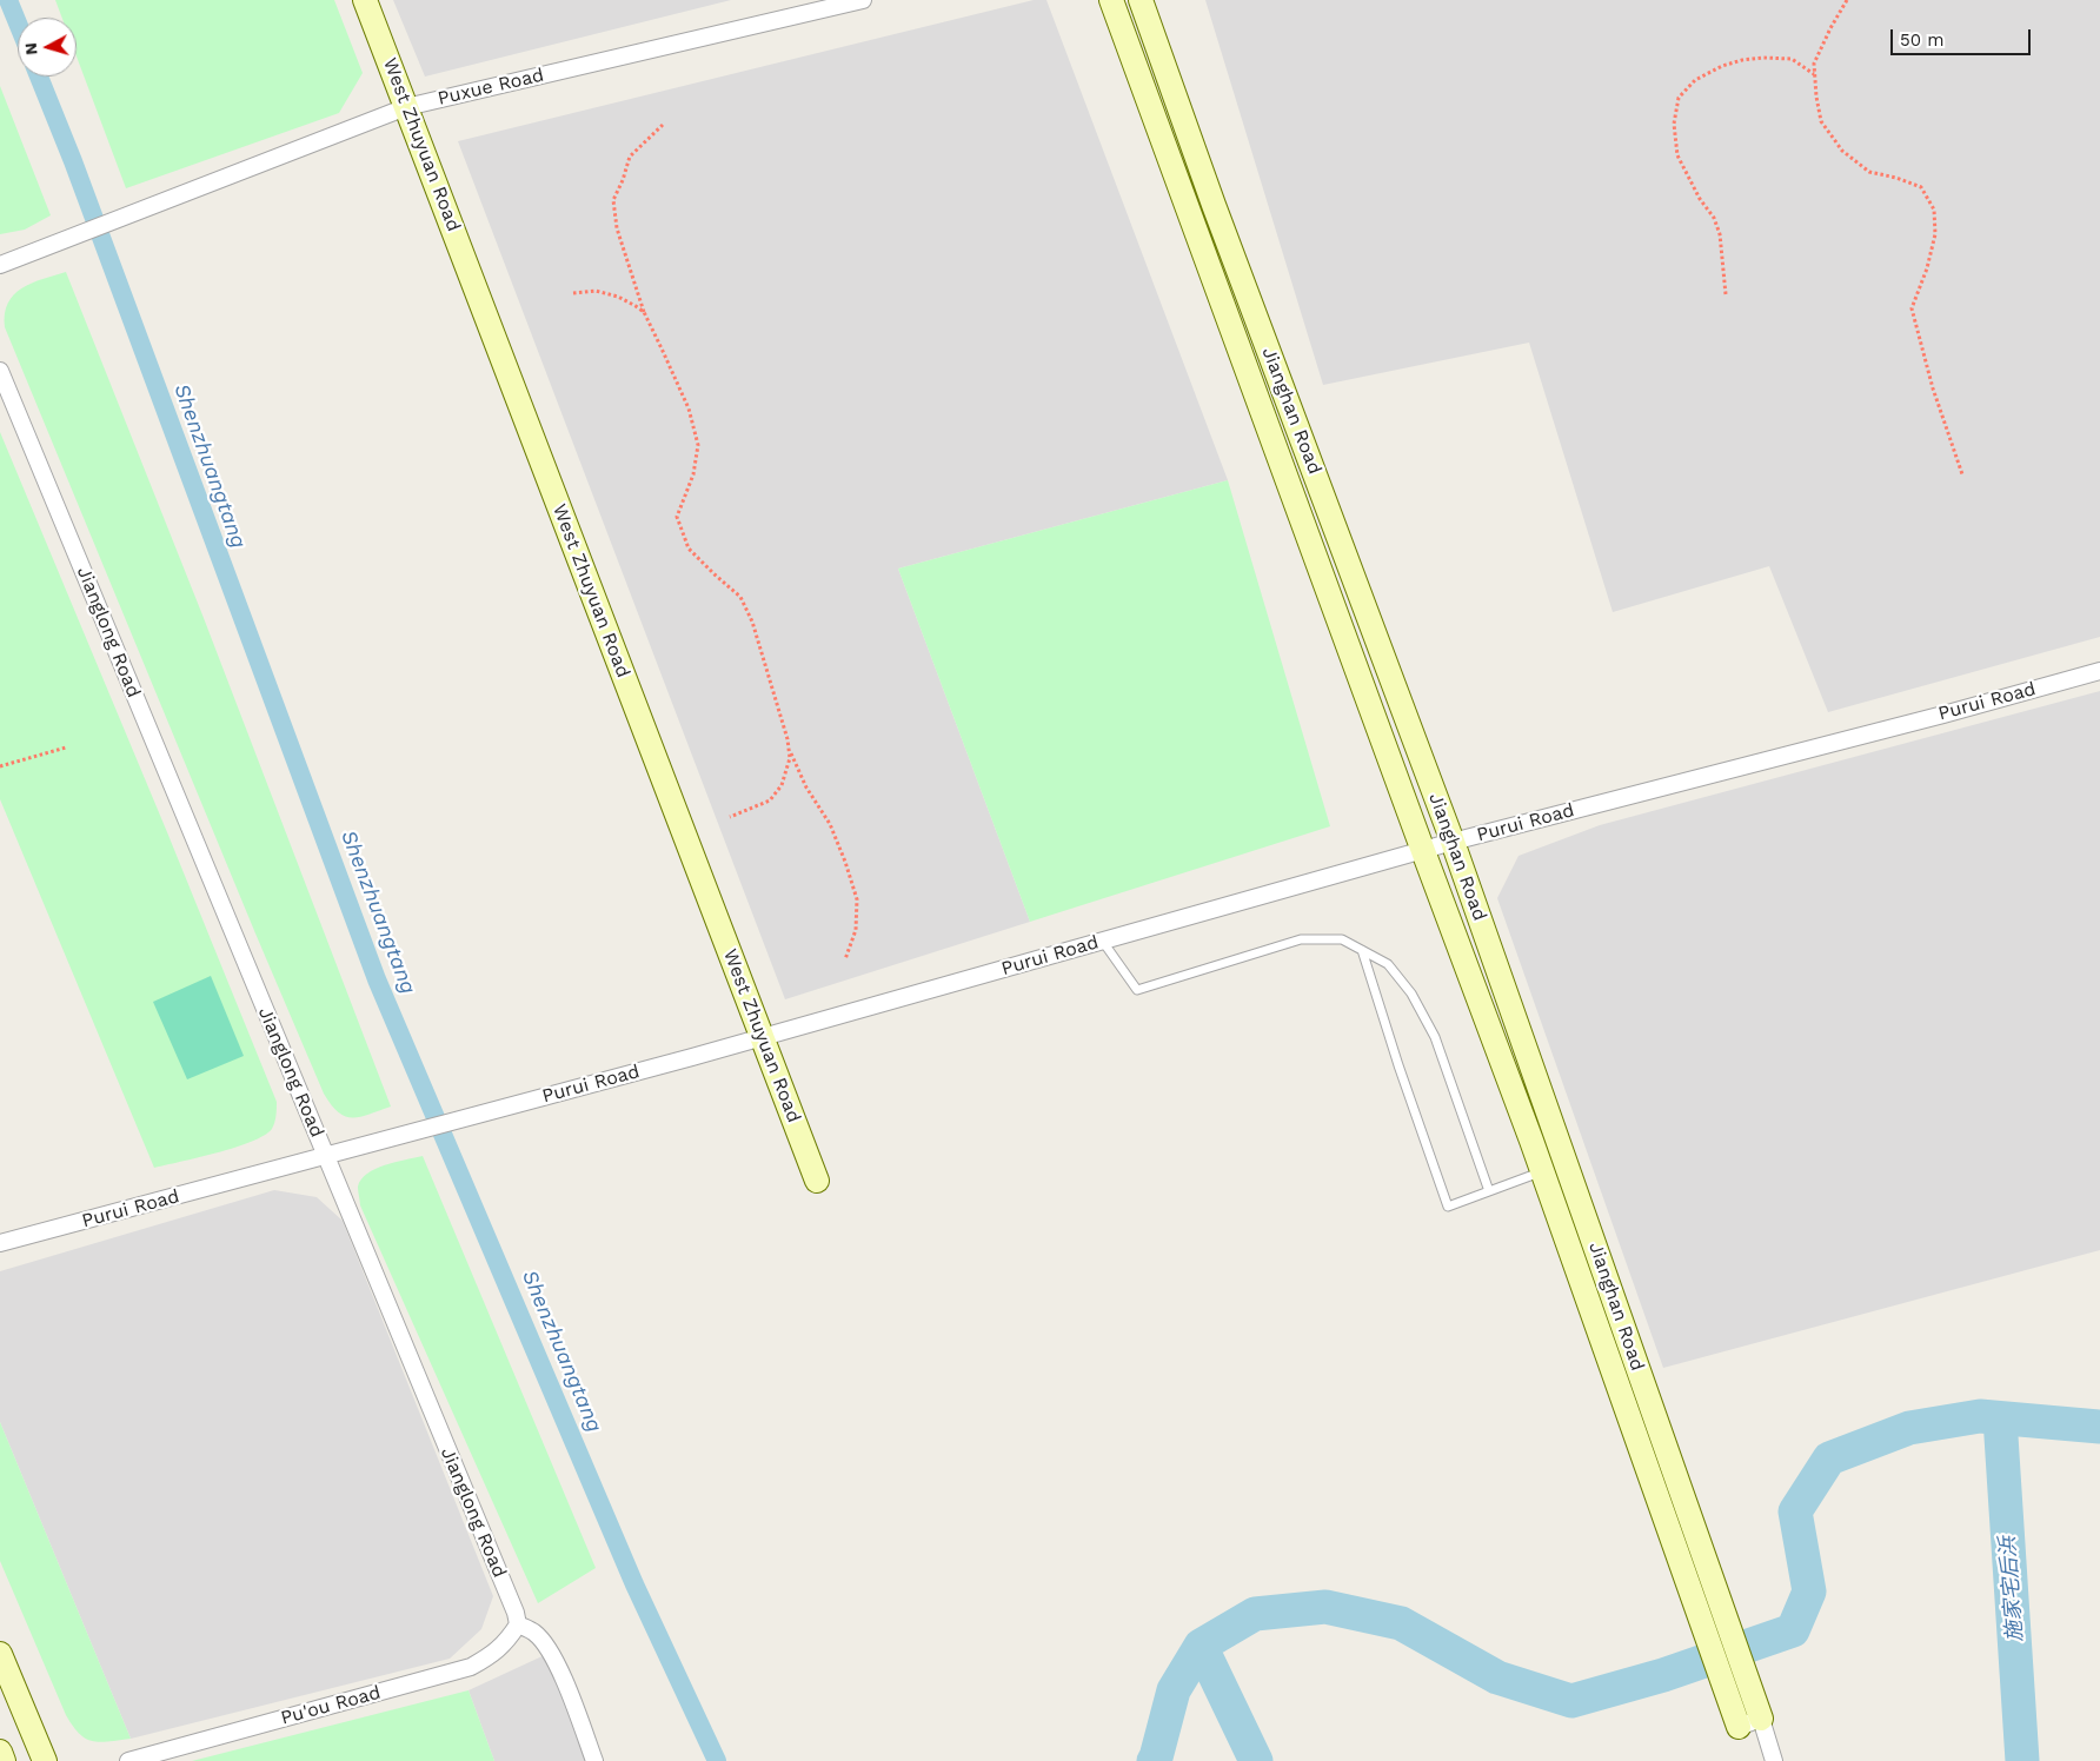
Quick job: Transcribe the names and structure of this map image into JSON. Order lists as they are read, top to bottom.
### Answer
{
  "streets": {
    "street": [
      "Puxue Road",
      "West Zhuyuan Road",
      "Jianghan Road",
      "Jianglong Road",
      "Purui Road",
      "Pu'ou Road"
    ]
  },
  "crossings": [
    ["Puxue Road", "West Zhuyuan Road"],
    ["West Zhuyuan Road", "Purui Road"],
    ["Jianghan Road", "Purui Road"],
    ["Jianglong Road", "Purui Road"],
    ["Jianglong Road", "Pu'ou Road"]
  ],
  "water": ["Shenzhuangtang", "施家宅后浜"],
  "scale_bar": "50 m",
  "north": "left"
}
